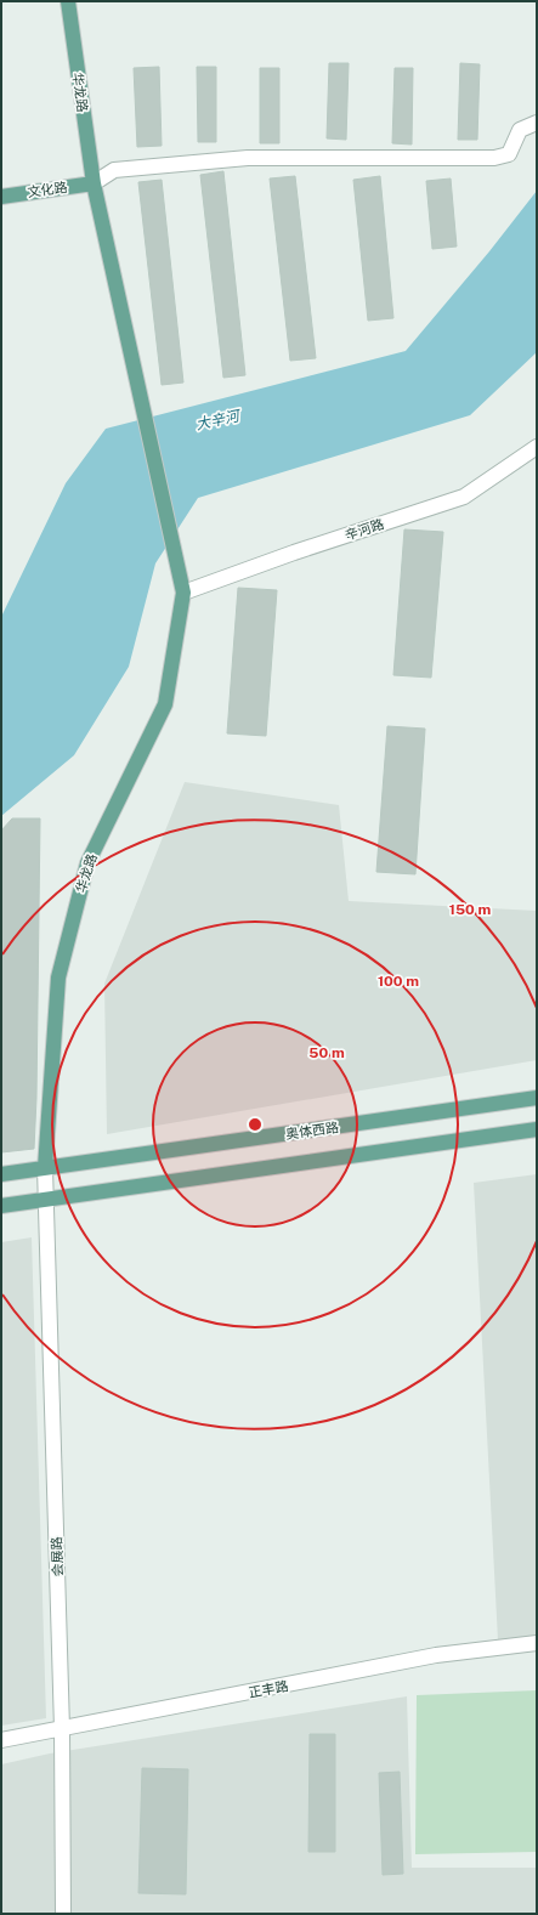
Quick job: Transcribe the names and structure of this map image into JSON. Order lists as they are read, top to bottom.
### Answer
{
  "streets": {
    "main road": ["华龙路", "文化路", "奥体西路"],
    "street": ["辛河路", "会展路", "正丰路"]
  },
  "crossings": [
    ["华龙路", "文化路"],
    ["华龙路", "辛河路"],
    ["华龙路", "奥体西路"],
    ["会展路", "正丰路"]
  ],
  "water": ["大辛河"],
  "rings": ["150 m", "100 m", "50 m"]
}
